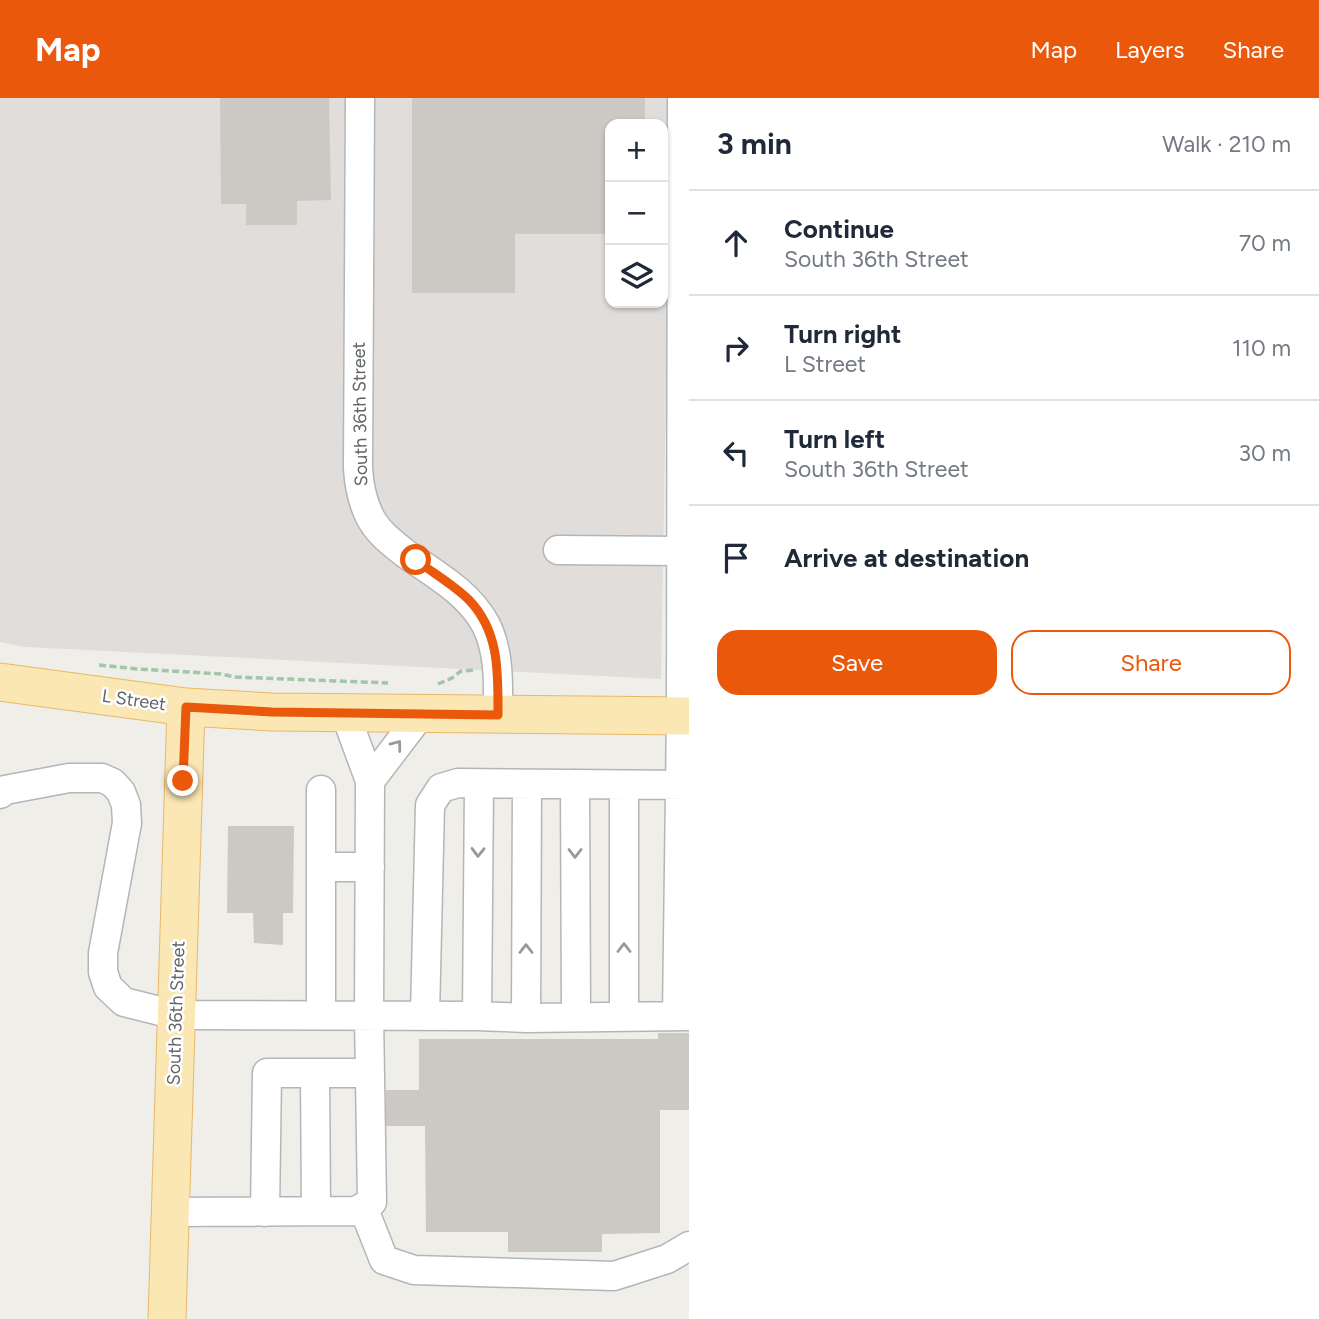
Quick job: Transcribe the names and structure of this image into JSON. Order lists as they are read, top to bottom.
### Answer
{
  "streets": {
    "main road": ["South 36th Street", "L Street"]
  },
  "crossings": [
    ["South 36th Street", "L Street"]
  ],
  "page": {
    "header": "Map",
    "nav": ["Map", "Layers", "Share"],
    "heading": ["3 min", "Walk · 210 m"],
    "map_buttons": ["+", "−"],
    "list": [
      ["Continue", "South 36th Street", "70 m"],
      ["Turn right", "L Street", "110 m"],
      ["Turn left", "South 36th Street", "30 m"],
      "Arrive at destination"
    ],
    "buttons": ["Save", "Share"]
  }
}
